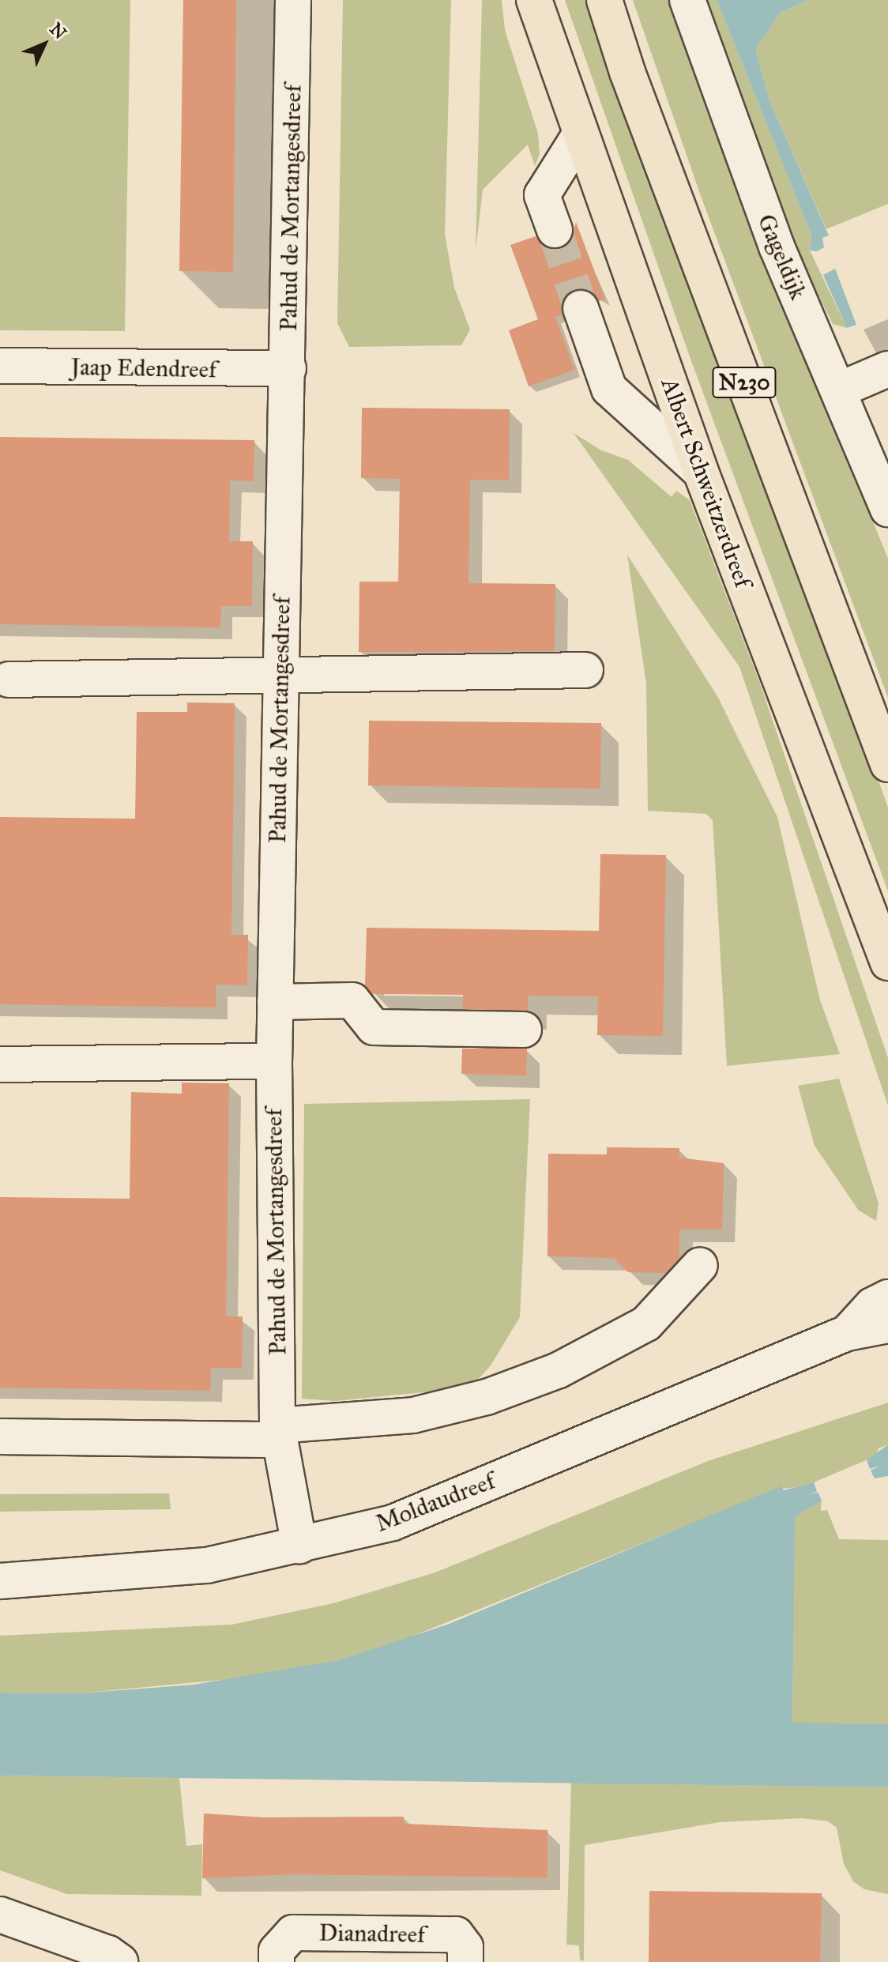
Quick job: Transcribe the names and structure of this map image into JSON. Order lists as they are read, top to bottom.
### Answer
{
  "streets": {
    "highway": ["N230", "Albert Schweitzerdreef"],
    "street": [
      "Pahud de Mortangesdreef",
      "Gageldijk",
      "Jaap Edendreef",
      "Moldaudreef",
      "Dianadreef"
    ]
  },
  "crossings": [
    ["Pahud de Mortangesdreef", "Jaap Edendreef"],
    ["Pahud de Mortangesdreef", "Moldaudreef"]
  ],
  "north": "top right"
}
